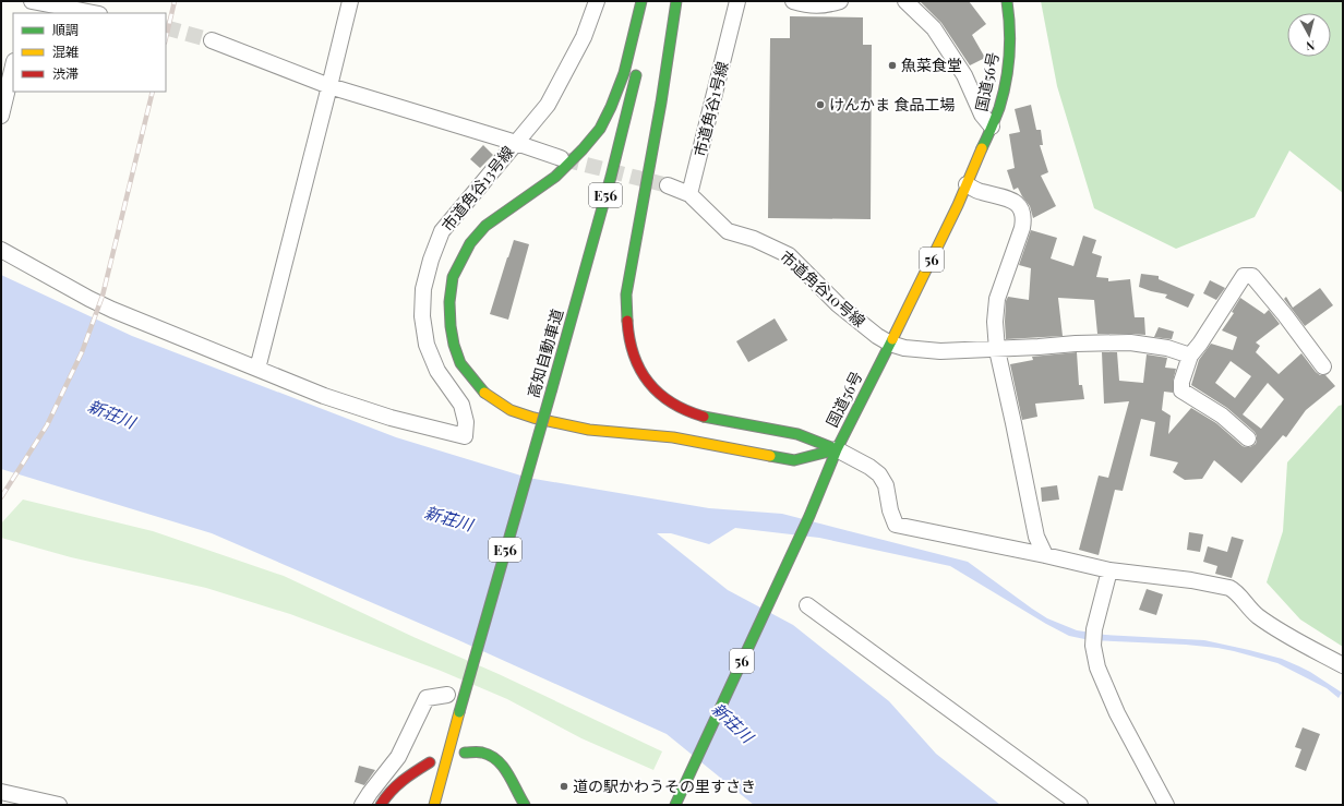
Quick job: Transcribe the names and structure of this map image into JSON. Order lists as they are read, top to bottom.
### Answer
{
  "streets": {
    "highway": [
      "国道56号",
      "E56",
      "56",
      "高知自動車道"
    ],
    "street": ["市道角谷1号線", "市道角谷13号線", "市道角谷10号線"]
  },
  "crossings": [
    ["国道56号", "市道角谷10号線"],
    ["市道角谷1号線", "市道角谷10号線"]
  ],
  "water": ["新荘川"],
  "places": ["魚菜食堂", "けんかま 食品工場", "道の駅かわうその里すさき"],
  "legend": ["順調", "混雑", "渋滞"],
  "north": "bottom"
}
